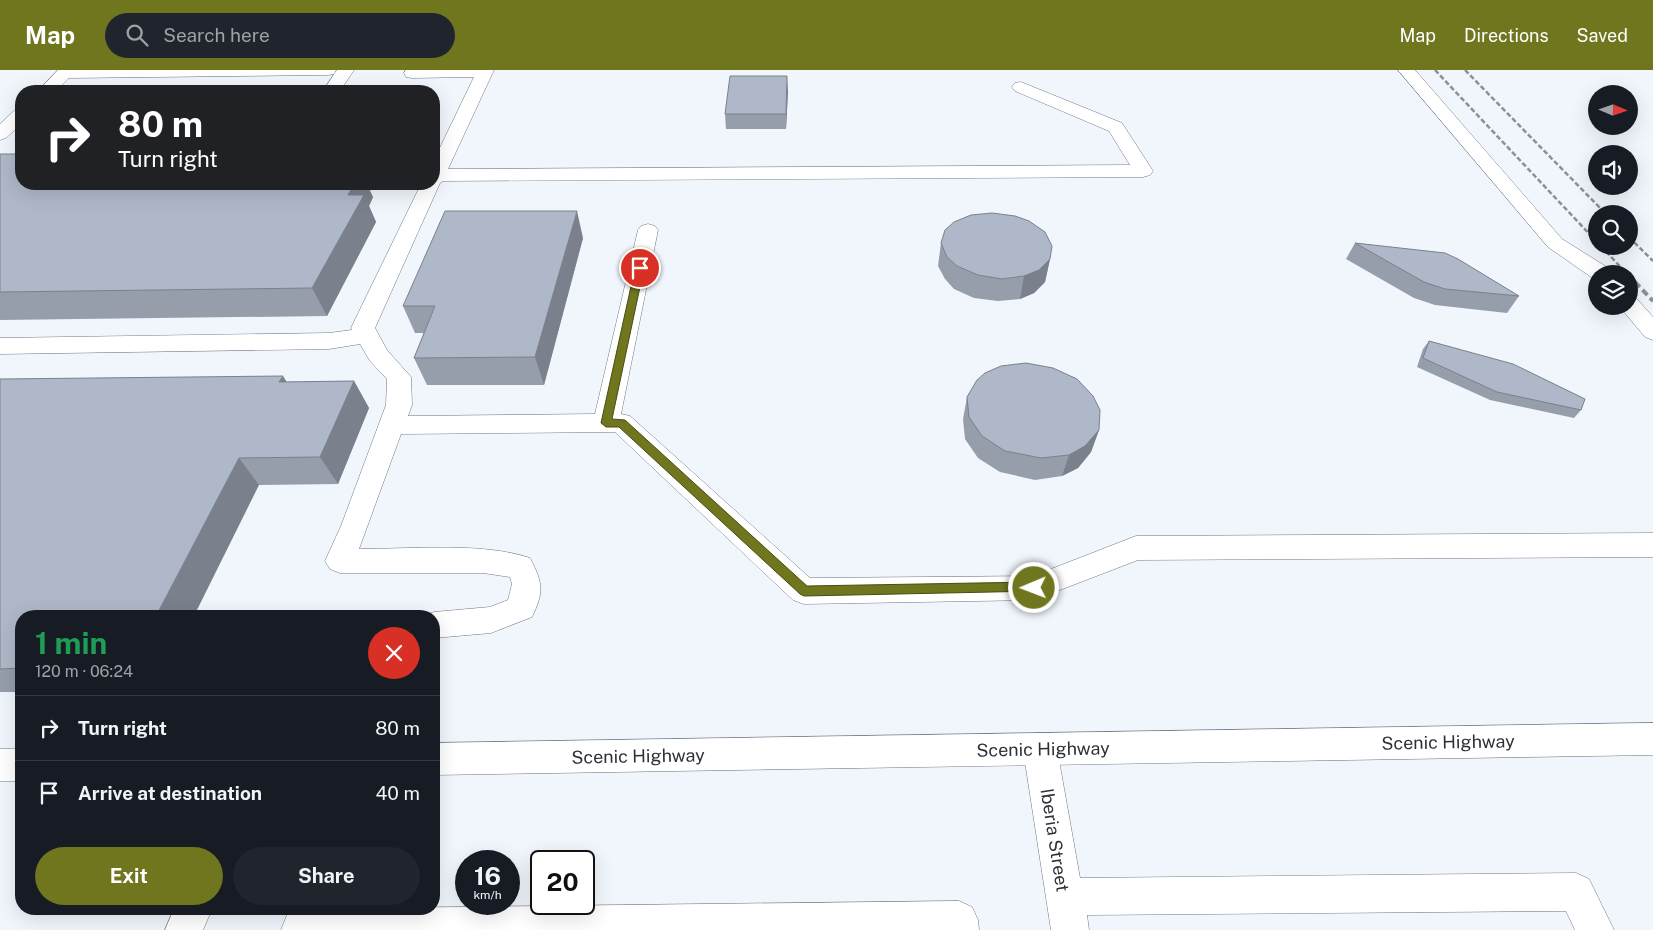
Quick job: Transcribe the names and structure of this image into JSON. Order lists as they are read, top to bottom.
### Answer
{
  "streets": {
    "main road": ["Scenic Highway", "Iberia Street"]
  },
  "crossings": [
    ["Scenic Highway", "Iberia Street"]
  ],
  "north": "right",
  "page": {
    "header": "Map",
    "search": "Search here",
    "nav": ["Map", "Directions", "Saved"],
    "turn": ["80 m", "Turn right"],
    "heading": ["1 min", "120 m · 06:24"],
    "list": [
      {
        "name": "Turn right",
        "value": "80 m"
      },
      {
        "name": "Arrive at destination",
        "value": "40 m"
      }
    ],
    "buttons": ["Exit", "Share"],
    "speed": "16 km/h",
    "limit": "20"
  }
}
